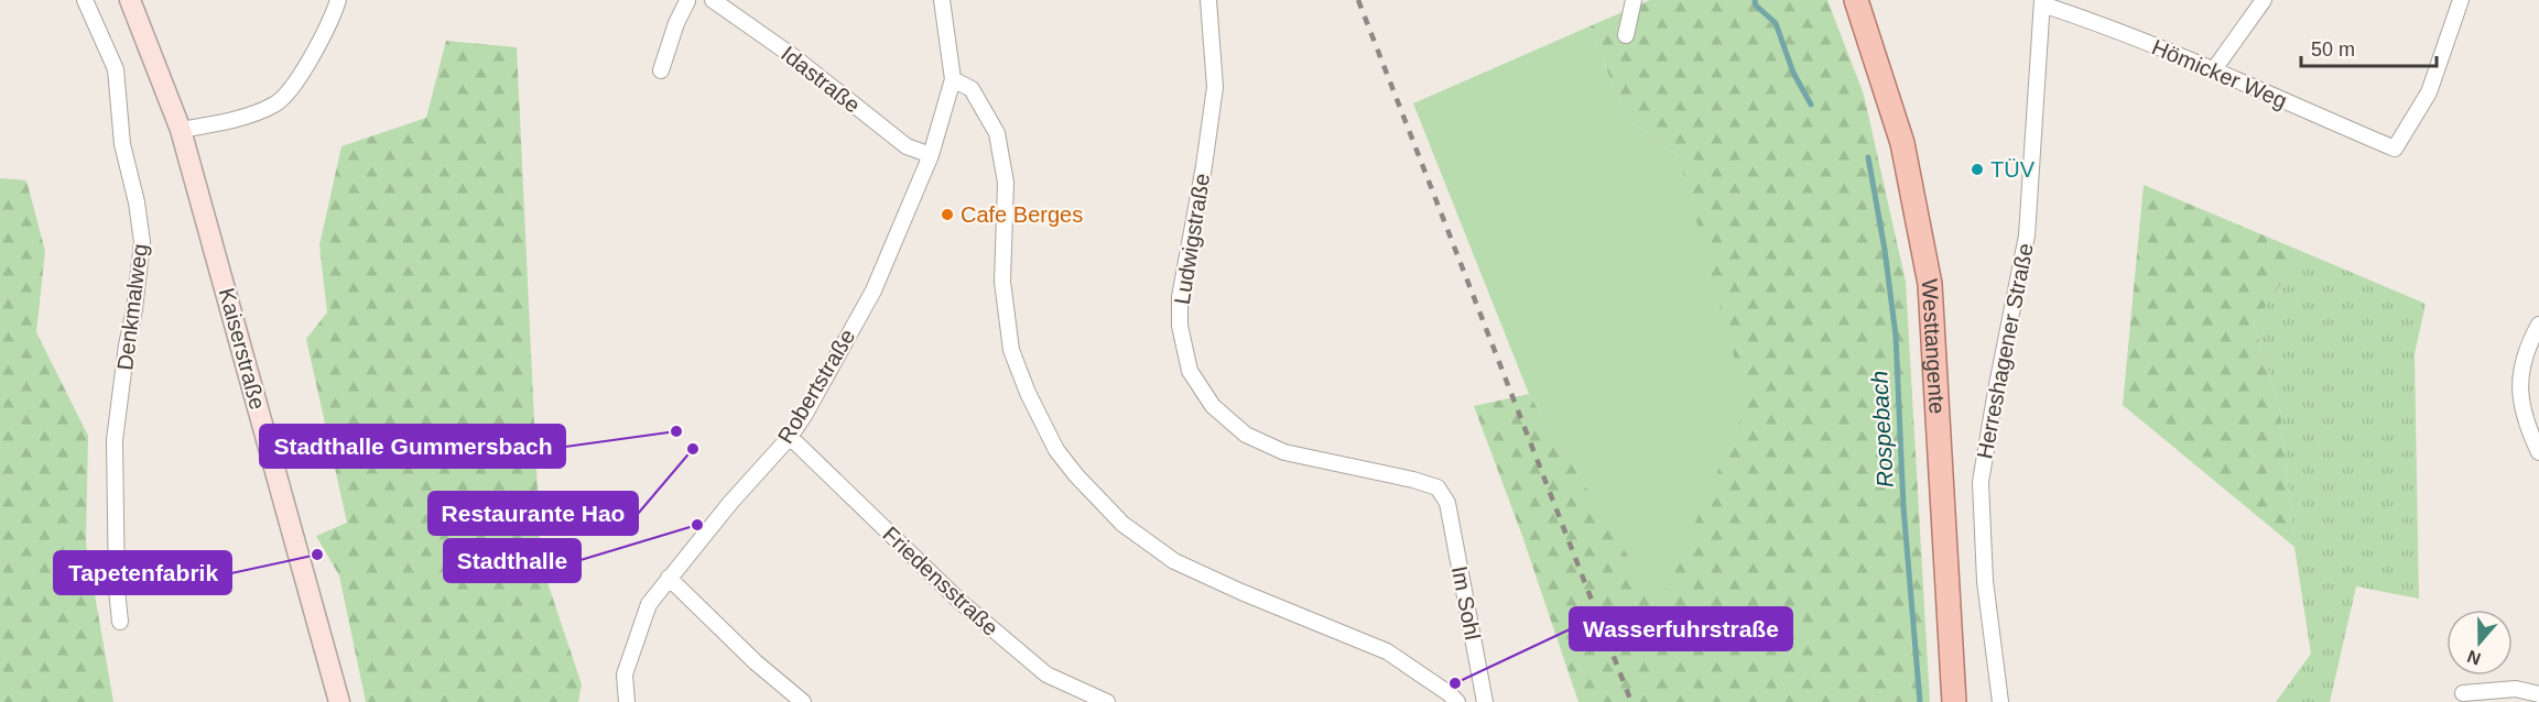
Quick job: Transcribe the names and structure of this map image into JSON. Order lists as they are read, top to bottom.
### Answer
{
  "streets": {
    "main road": ["Westtangente"],
    "street": [
      "Hömicker Weg",
      "Idastraße",
      "Ludwigstraße",
      "Denkmalweg",
      "Kaiserstraße",
      "Herreshagener Straße",
      "Robertstraße",
      "Friedensstraße",
      "Im Sohl"
    ]
  },
  "crossings": [
    ["Hömicker Weg", "Herreshagener Straße"],
    ["Idastraße", "Robertstraße"],
    ["Ludwigstraße", "Im Sohl"],
    ["Robertstraße", "Friedensstraße"]
  ],
  "water": ["Rospebach"],
  "places": [
    "TÜV",
    "Cafe Berges",
    "Stadthalle Gummersbach",
    "Restaurante Hao",
    "Stadthalle",
    "Tapetenfabrik",
    "Wasserfuhrstraße"
  ],
  "scale_bar": "50 m",
  "north": "bottom"
}
